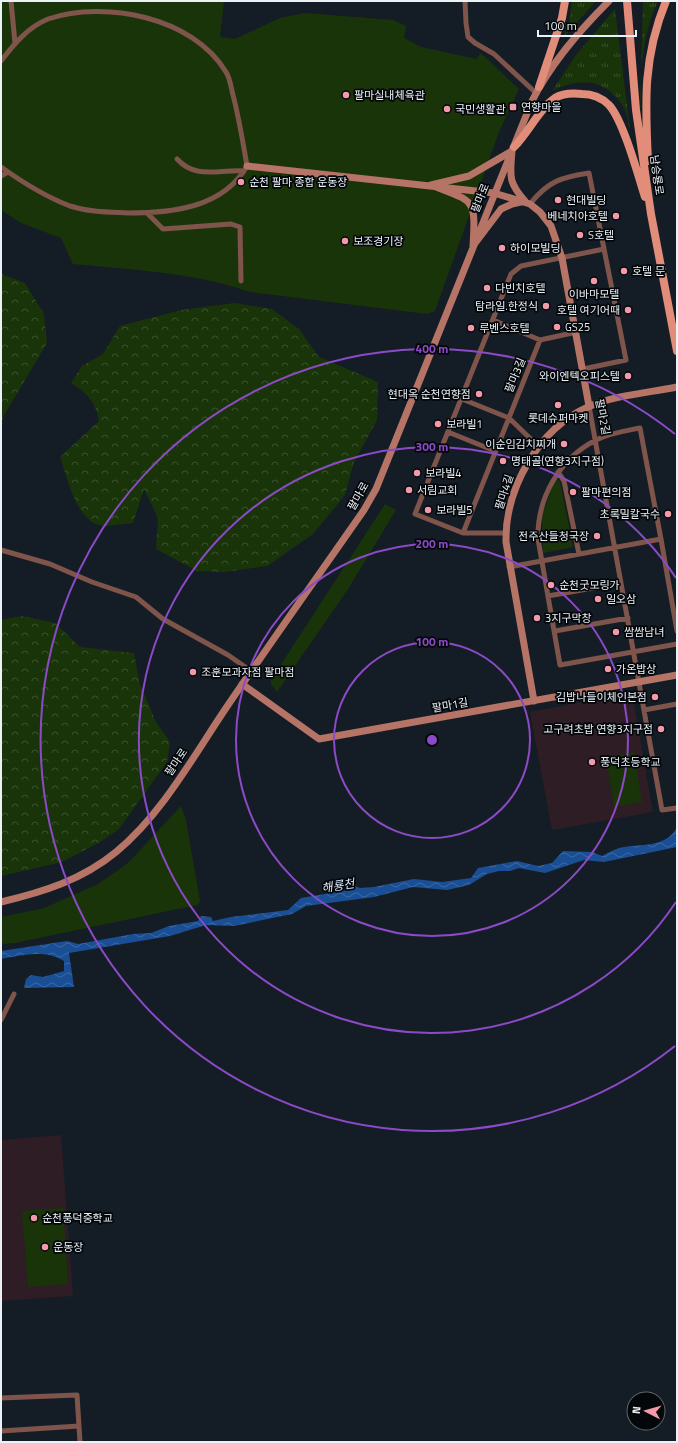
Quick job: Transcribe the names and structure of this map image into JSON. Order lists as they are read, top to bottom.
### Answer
{
  "streets": {
    "main road": ["남승룡로"],
    "street": [
      "팔마로",
      "팔마3길",
      "팔마2길",
      "팔마4길",
      "팔마1길"
    ]
  },
  "crossings": [
    ["팔마로", "팔마2길"],
    ["팔마로", "팔마1길"],
    ["팔마2길", "팔마4길"],
    ["팔마2길", "팔마1길"],
    ["팔마4길", "팔마1길"]
  ],
  "water": ["해룡천"],
  "places": {
    "other": [
      "팔마실내체육관",
      "국민생활관",
      "순천 팔마 종합 운동장",
      "현대빌딩",
      "베네치아호텔",
      "S호텔",
      "보조경기장",
      "하이모빌딩",
      "호텔 문",
      "이바마모텔",
      "다빈치호텔",
      "탐라일.한정식",
      "호텔 여기어때",
      "GS25",
      "루벤스호텔",
      "와이엔텍오피스텔",
      "현대옥 순천연향점",
      "롯데슈퍼마켓",
      "보라빌1",
      "이순임김치찌개",
      "명태골(연향3지구점)",
      "보라빌4",
      "서림교회",
      "팔마편의점",
      "보라빌5",
      "초록밀칼국수",
      "전주산들청국장",
      "순천굿모링가",
      "일오삼",
      "3지구막창",
      "쌈쌈남녀",
      "가온밥상",
      "조훈모과자점 팔마점",
      "김밥나들이체인본점",
      "고구려초밥 연향3지구점",
      "풍덕초등학교",
      "순천풍덕중학교",
      "운동장"
    ],
    "transit": ["연향마을"]
  },
  "scale_bar": "100 m",
  "north": "left",
  "rings": [
    "400 m",
    "300 m",
    "200 m",
    "100 m"
  ]
}
